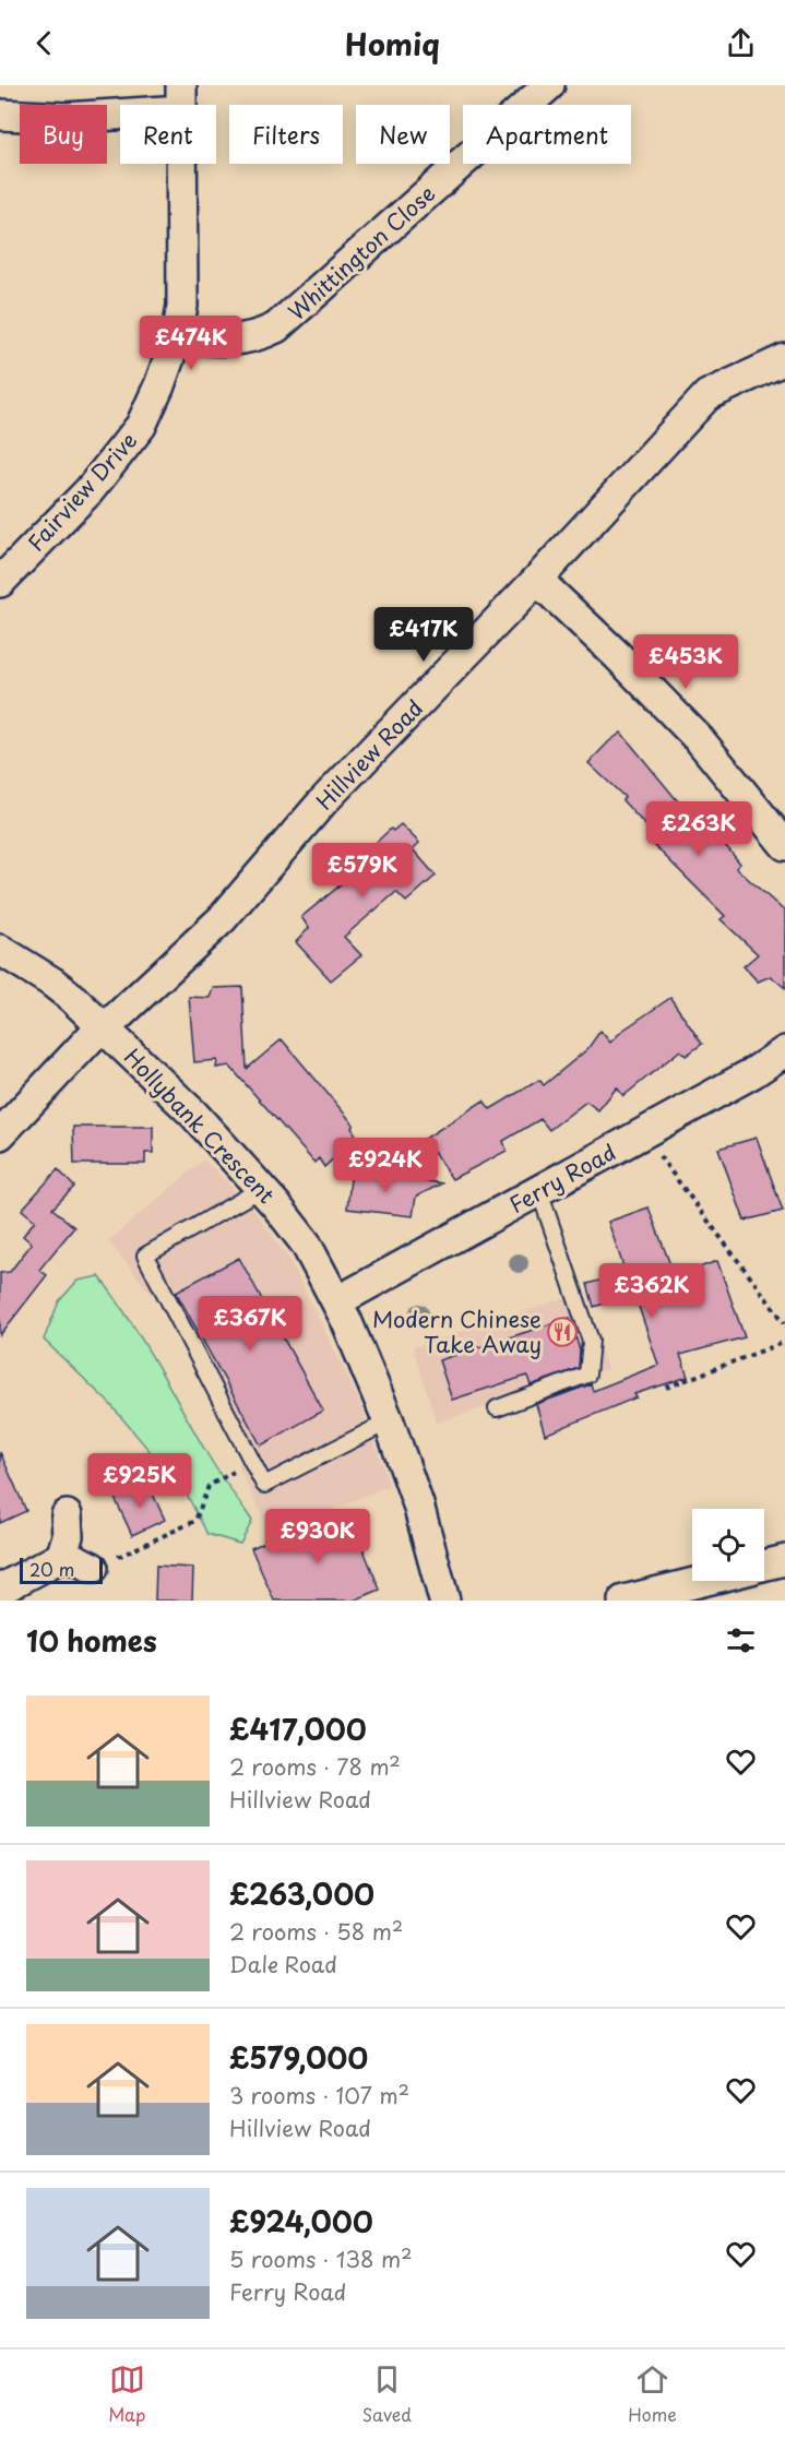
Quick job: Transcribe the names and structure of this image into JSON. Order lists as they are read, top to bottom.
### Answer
{
  "streets": {
    "street": [
      "Whittington Close",
      "Fairview Drive",
      "Hillview Road",
      "Hollybank Crescent",
      "Ferry Road"
    ]
  },
  "crossings": [
    ["Whittington Close", "Fairview Drive"],
    ["Hillview Road", "Hollybank Crescent"],
    ["Hollybank Crescent", "Ferry Road"]
  ],
  "places": {
    "restaurant": ["Modern Chinese Take Away"]
  },
  "scale_bar": "20 m",
  "page": {
    "header": "Homiq",
    "chip": [
      "Buy",
      "Rent",
      "Filters",
      "New",
      "Apartment"
    ],
    "price": [
      "£474K",
      "£417K",
      "£453K",
      "£263K",
      "£579K",
      "£924K",
      "£362K",
      "£367K",
      "£925K",
      "£930K"
    ],
    "scale": "20 m",
    "heading": "10 homes",
    "list": [
      {
        "name": "£417,000",
        "note": "2 rooms · 78 m² · Hillview Road"
      },
      {
        "name": "£263,000",
        "note": "2 rooms · 58 m² · Dale Road"
      },
      {
        "name": "£579,000",
        "note": "3 rooms · 107 m² · Hillview Road"
      },
      {
        "name": "£924,000",
        "note": "5 rooms · 138 m² · Ferry Road"
      }
    ],
    "tabs": ["Map", "Saved", "Home"]
  }
}
